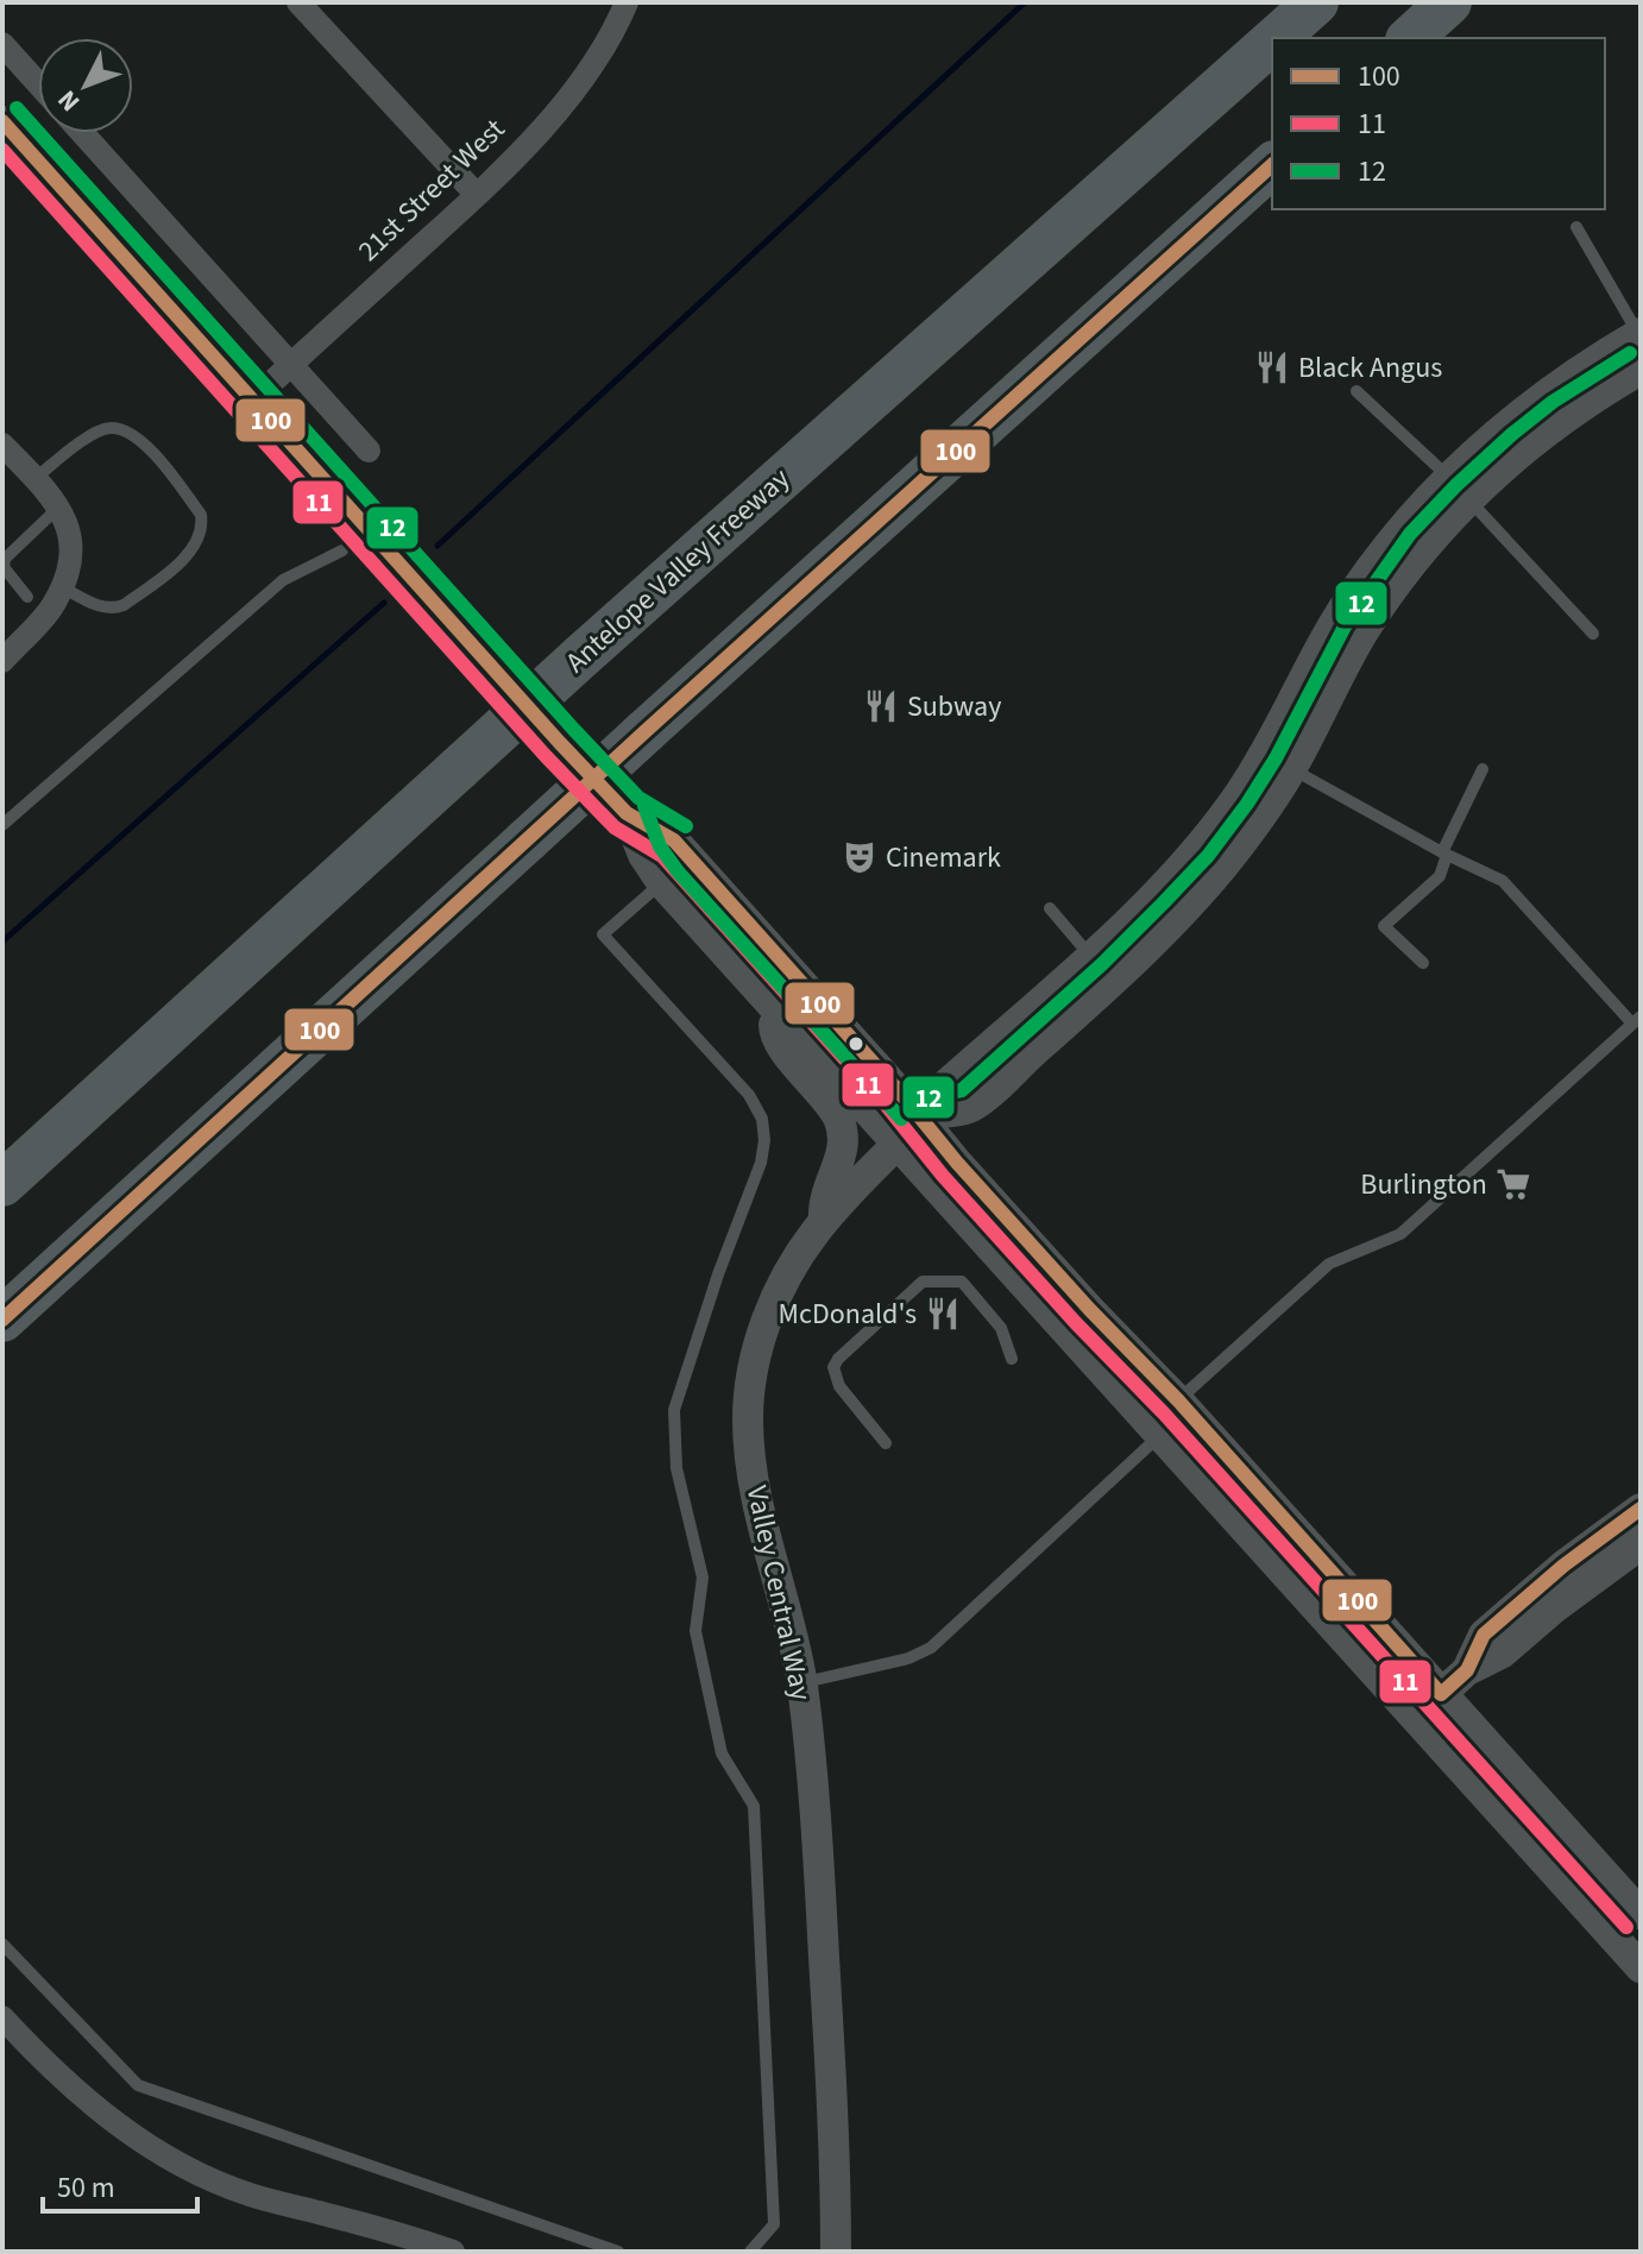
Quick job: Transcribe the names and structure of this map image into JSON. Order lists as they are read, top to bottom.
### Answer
{
  "streets": {
    "highway": ["Antelope Valley Freeway"],
    "street": ["21st Street West", "Valley Central Way"]
  },
  "places": {
    "restaurant": ["Black Angus", "Subway", "McDonald's"],
    "theatre": ["Cinemark"],
    "supermarket": ["Burlington"]
  },
  "lines": ["transit line 12", "transit line 100", "transit line 11"],
  "legend": ["100", "11", "12"],
  "scale_bar": "50 m",
  "north": "bottom left"
}
